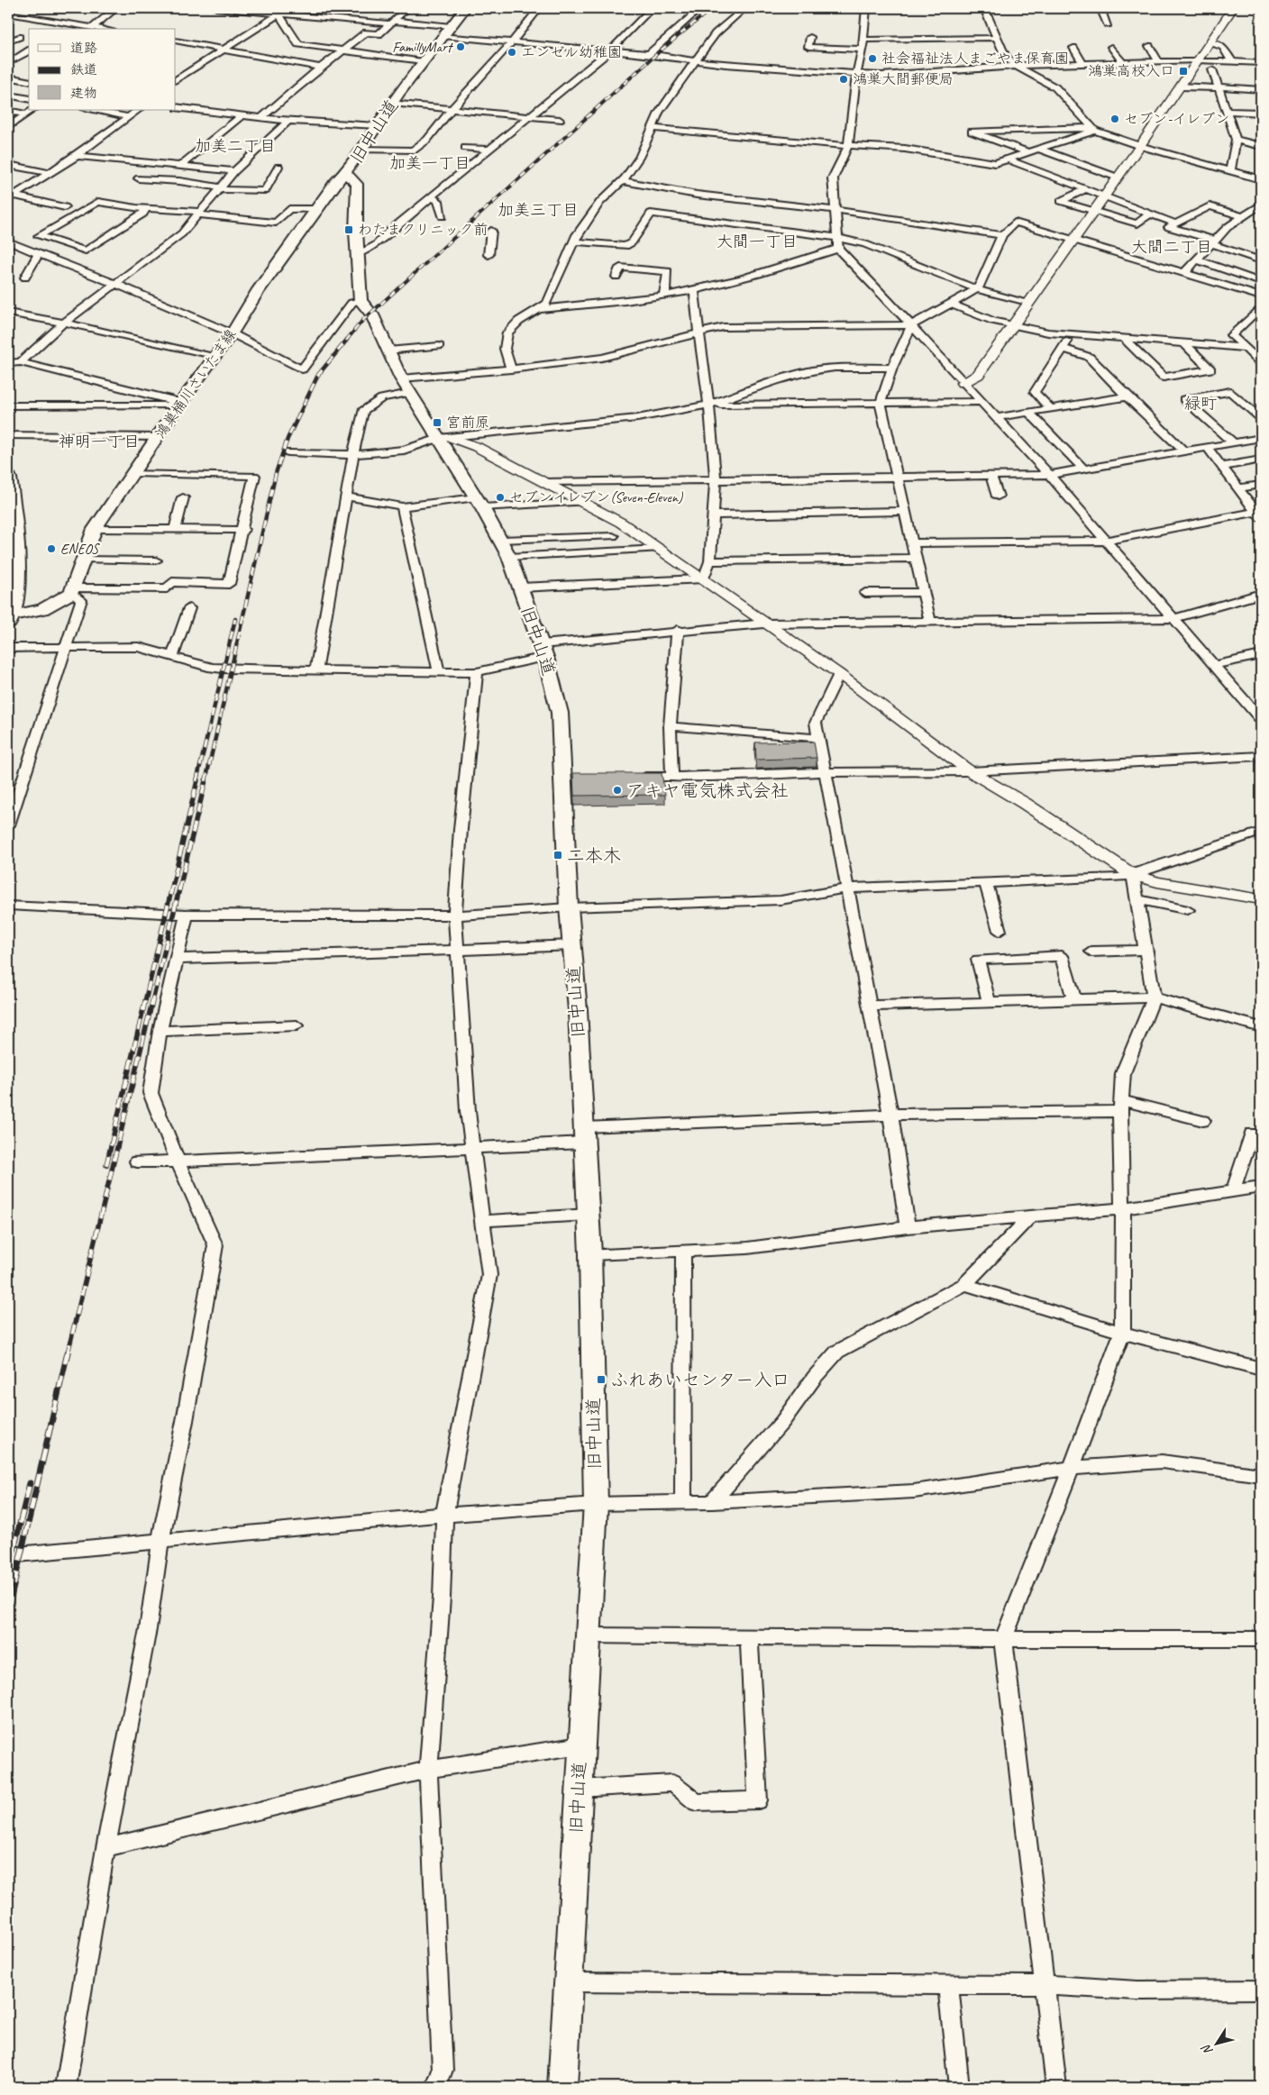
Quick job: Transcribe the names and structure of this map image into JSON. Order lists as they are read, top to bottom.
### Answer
{
  "streets": {
    "main road": ["旧中山道", "鴻巣桶川さいたま線"]
  },
  "crossings": [
    ["旧中山道", "鴻巣桶川さいたま線"]
  ],
  "districts": [
    "加美二丁目",
    "加美一丁目",
    "加美三丁目",
    "大間一丁目",
    "大間二丁目",
    "緑町",
    "神明一丁目"
  ],
  "places": {
    "other": [
      "FamillyMart",
      "エンゼル幼稚園",
      "社会福祉法人まごやま保育園",
      "鴻巣大間郵便局",
      "セブン-イレブン",
      "セブンイレブン(Seven-Eleven)",
      "ENEOS",
      "アキヤ電気株式会社"
    ],
    "transit": [
      "鴻巣高校入口",
      "わたまクリニック前",
      "宮前原",
      "二本木",
      "ふれあいセンター入口"
    ]
  },
  "legend": ["道路", "鉄道", "建物"],
  "north": "bottom left"
}
